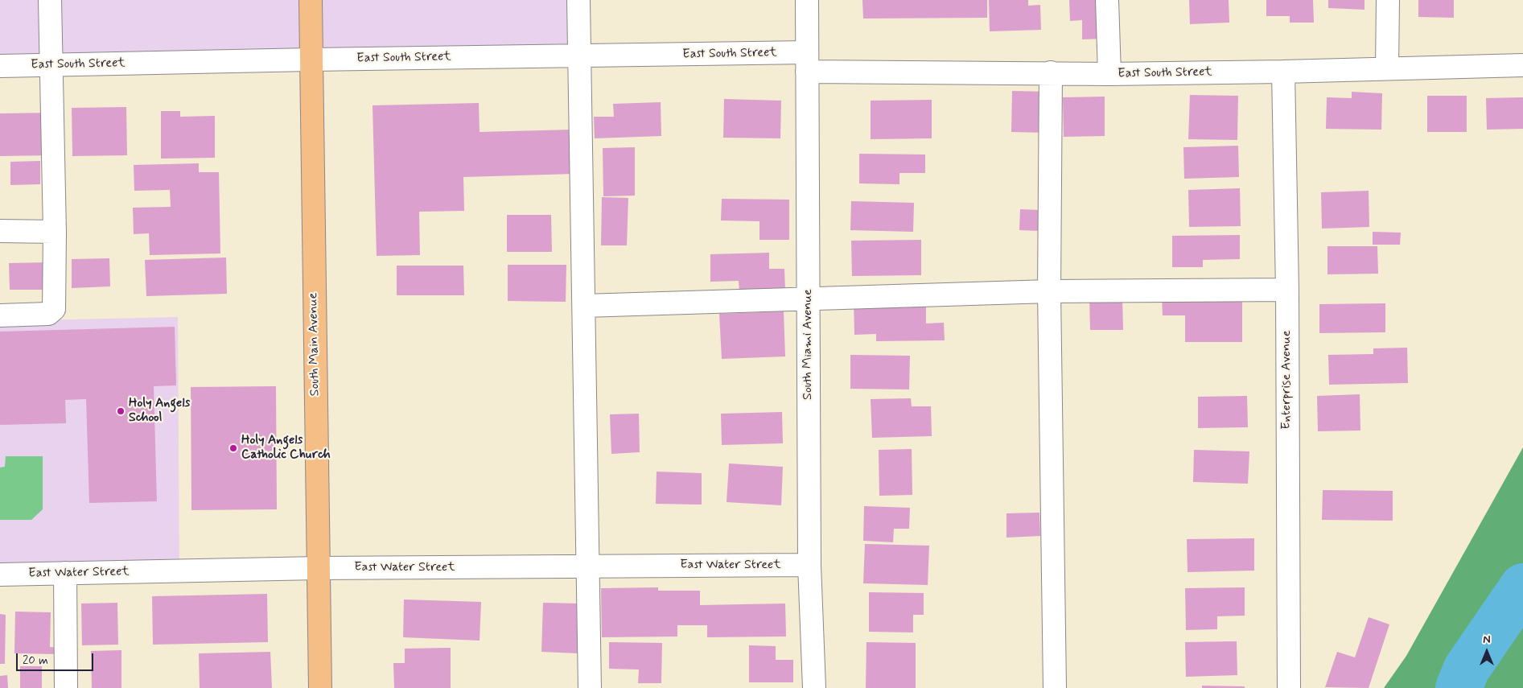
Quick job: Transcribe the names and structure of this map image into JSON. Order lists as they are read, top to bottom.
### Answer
{
  "streets": {
    "main road": ["South Main Avenue"],
    "street": [
      "East South Street",
      "South Miami Avenue",
      "Enterprise Avenue",
      "East Water Street"
    ]
  },
  "crossings": [
    ["East South Street", "South Main Avenue"],
    ["East South Street", "South Miami Avenue"],
    ["East South Street", "Enterprise Avenue"],
    ["South Main Avenue", "East Water Street"],
    ["South Miami Avenue", "East Water Street"]
  ],
  "places": ["Holy Angels School", "Holy Angels Catholic Church"],
  "scale_bar": "20 m",
  "north": "top"
}
